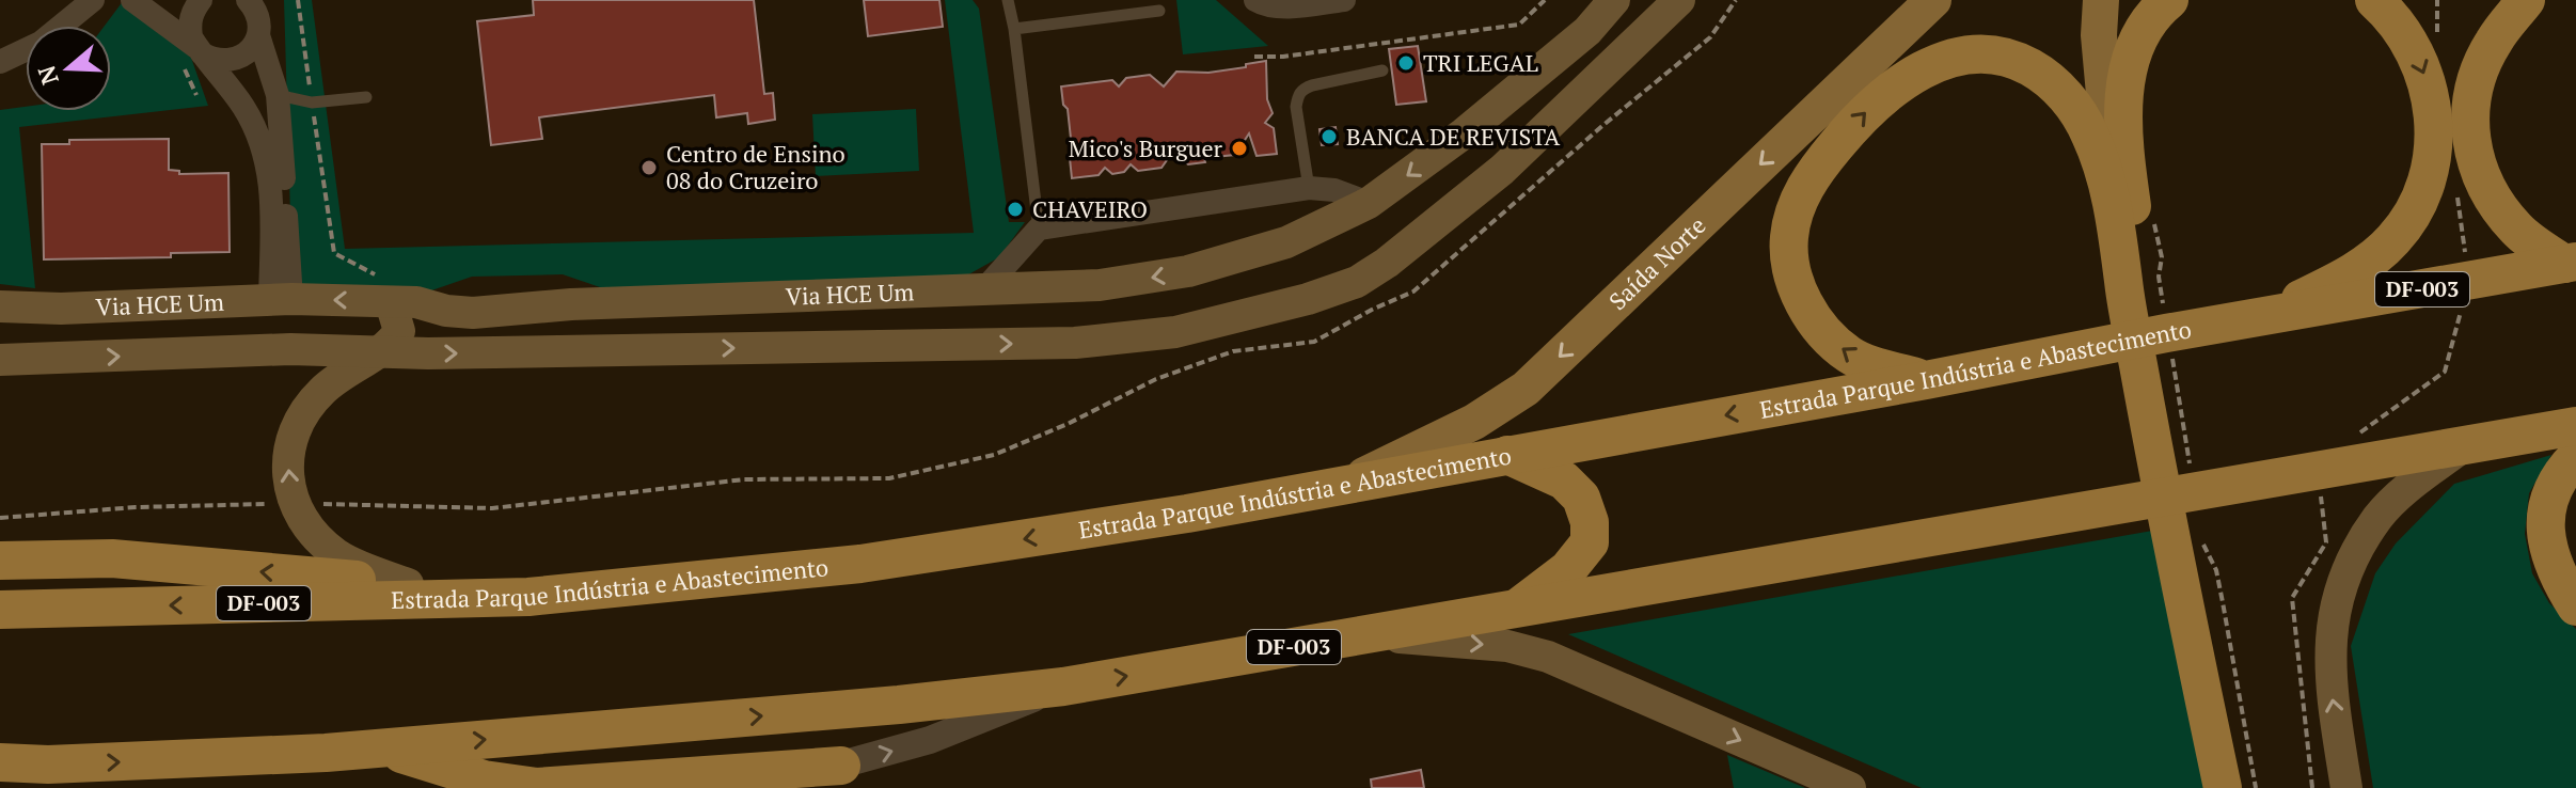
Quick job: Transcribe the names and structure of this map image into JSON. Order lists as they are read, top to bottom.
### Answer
{
  "streets": {
    "highway": ["DF-003", "Estrada Parque Indústria e Abastecimento"],
    "main road": ["Saída Norte", "Via HCE Um"]
  },
  "crossings": [
    ["Saída Norte", "Estrada Parque Indústria e Abastecimento"]
  ],
  "places": [
    "TRI LEGAL",
    "BANCA DE REVISTA",
    "Mico's Burguer",
    "Centro de Ensino 08 do Cruzeiro",
    "CHAVEIRO"
  ],
  "north": "left"
}
